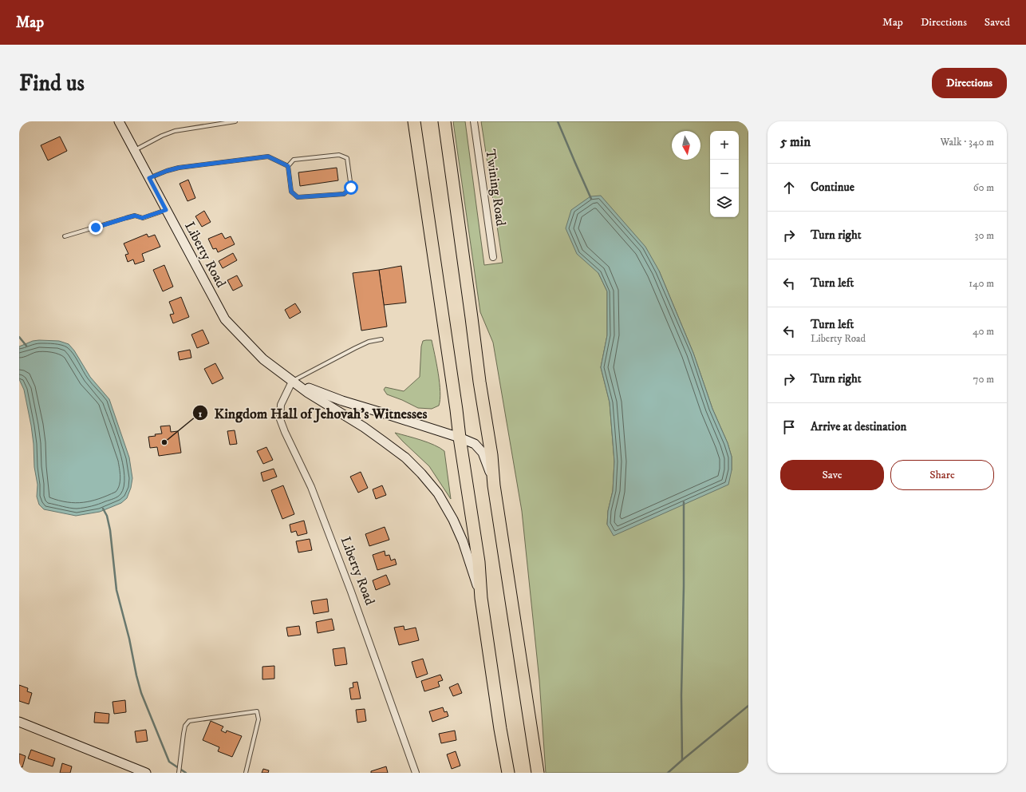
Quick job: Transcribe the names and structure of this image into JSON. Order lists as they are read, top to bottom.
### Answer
{
  "streets": {
    "street": ["Twining Road", "Liberty Road"]
  },
  "places": ["Kingdom Hall of Jehovah’s Witnesses"],
  "north": "bottom",
  "page": {
    "header": "Map",
    "nav": ["Map", "Directions", "Saved"],
    "buttons": [
      "Directions",
      ["Save", "Share"]
    ],
    "title": "Find us",
    "heading": ["5 min", "Walk · 340 m"],
    "map_buttons": ["+", "−"],
    "list": [
      ["Continue", "60 m"],
      ["Turn right", "30 m"],
      ["Turn left", "140 m"],
      ["Turn left", "Liberty Road", "40 m"],
      ["Turn right", "70 m"],
      "Arrive at destination"
    ]
  }
}
